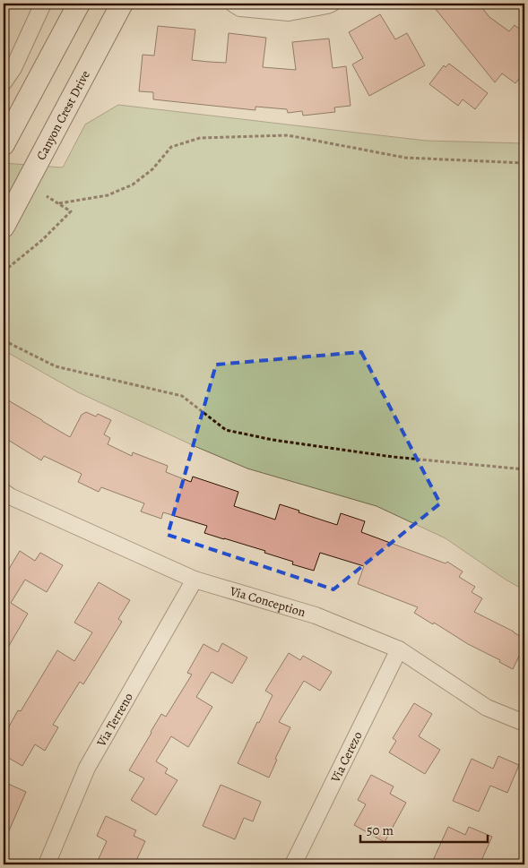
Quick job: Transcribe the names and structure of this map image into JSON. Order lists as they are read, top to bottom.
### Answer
{
  "streets": {
    "main road": ["Canyon Crest Drive"],
    "street": ["Via Conception", "Via Terreno", "Via Cerezo"]
  },
  "crossings": [
    ["Via Conception", "Via Terreno"],
    ["Via Conception", "Via Cerezo"]
  ],
  "scale_bar": "50 m"
}
